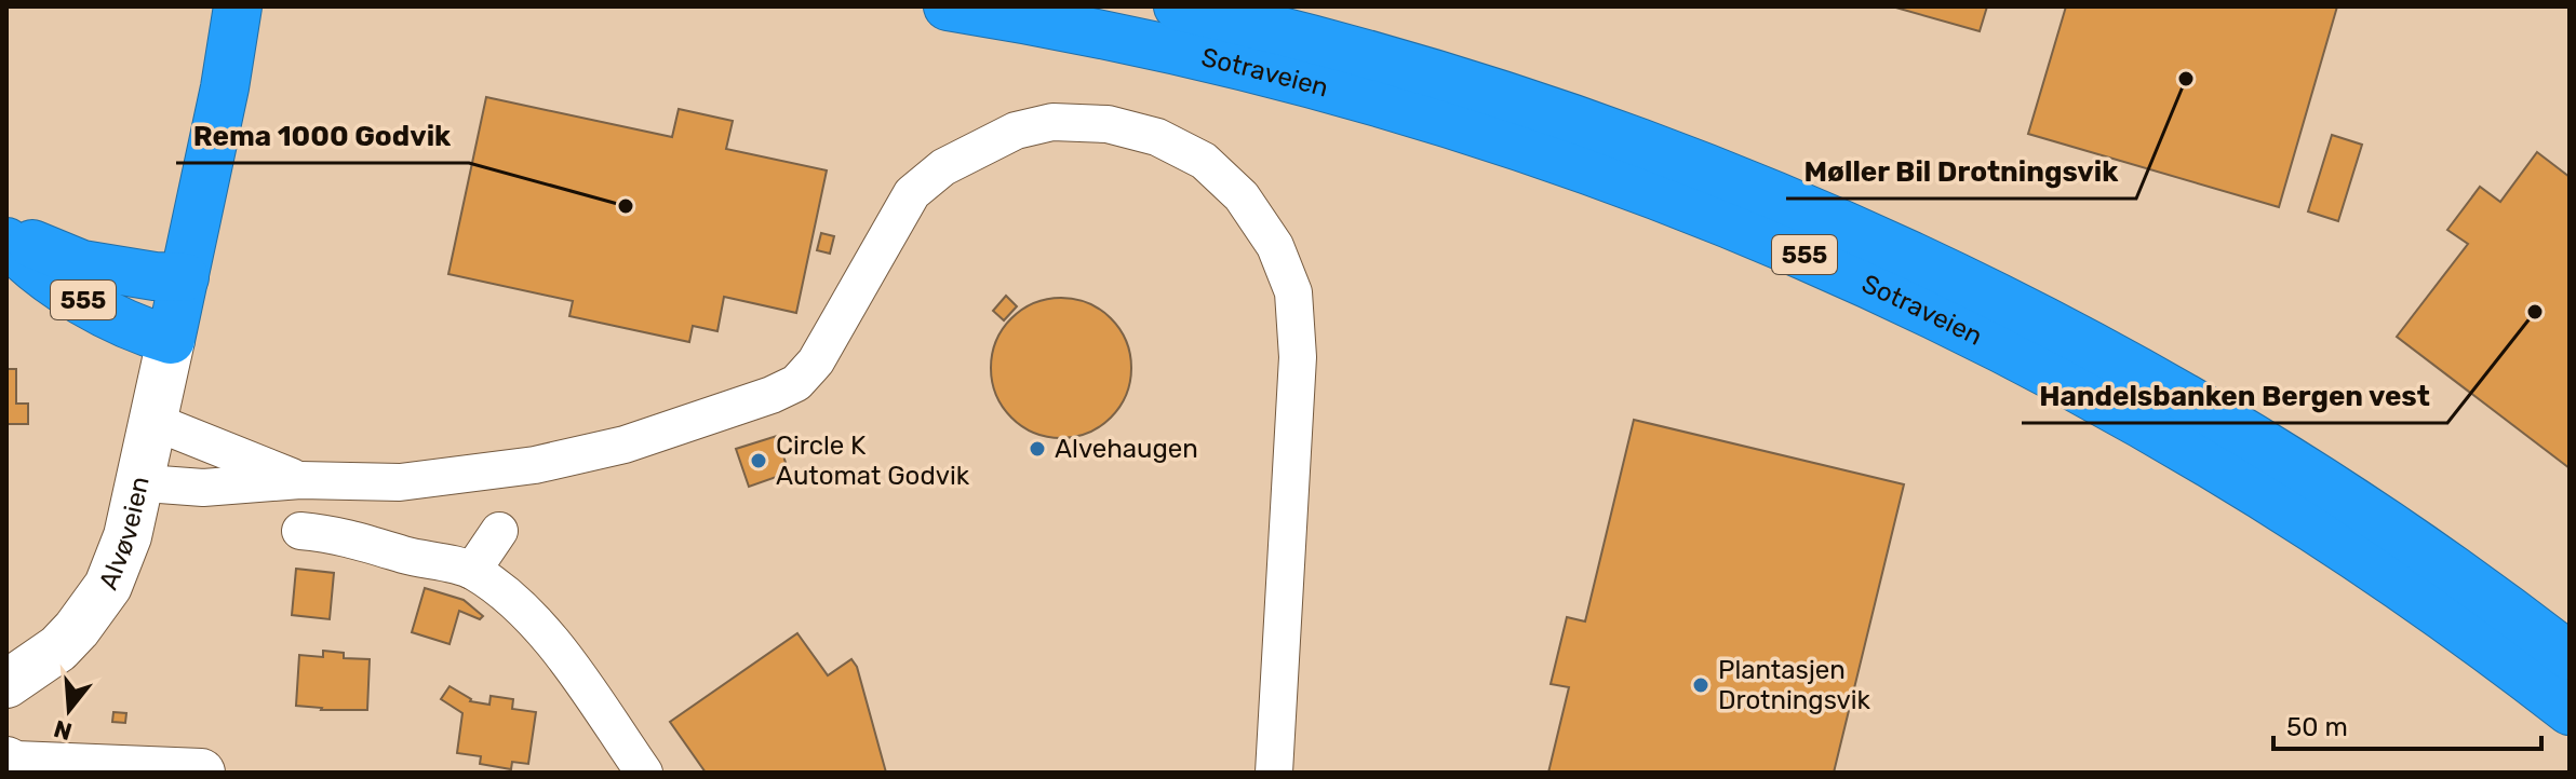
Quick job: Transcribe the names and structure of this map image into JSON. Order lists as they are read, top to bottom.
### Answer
{
  "streets": {
    "highway": ["Sotraveien", "555"],
    "main road": ["Alvøveien"]
  },
  "crossings": [
    ["555", "Alvøveien"]
  ],
  "places": [
    "Møller Bil Drotningsvik",
    "Rema 1000 Godvik",
    "Handelsbanken Bergen vest",
    "Alvehaugen",
    "Circle K Automat Godvik",
    "Plantasjen Drotningsvik"
  ],
  "scale_bar": "50 m",
  "north": "bottom"
}
